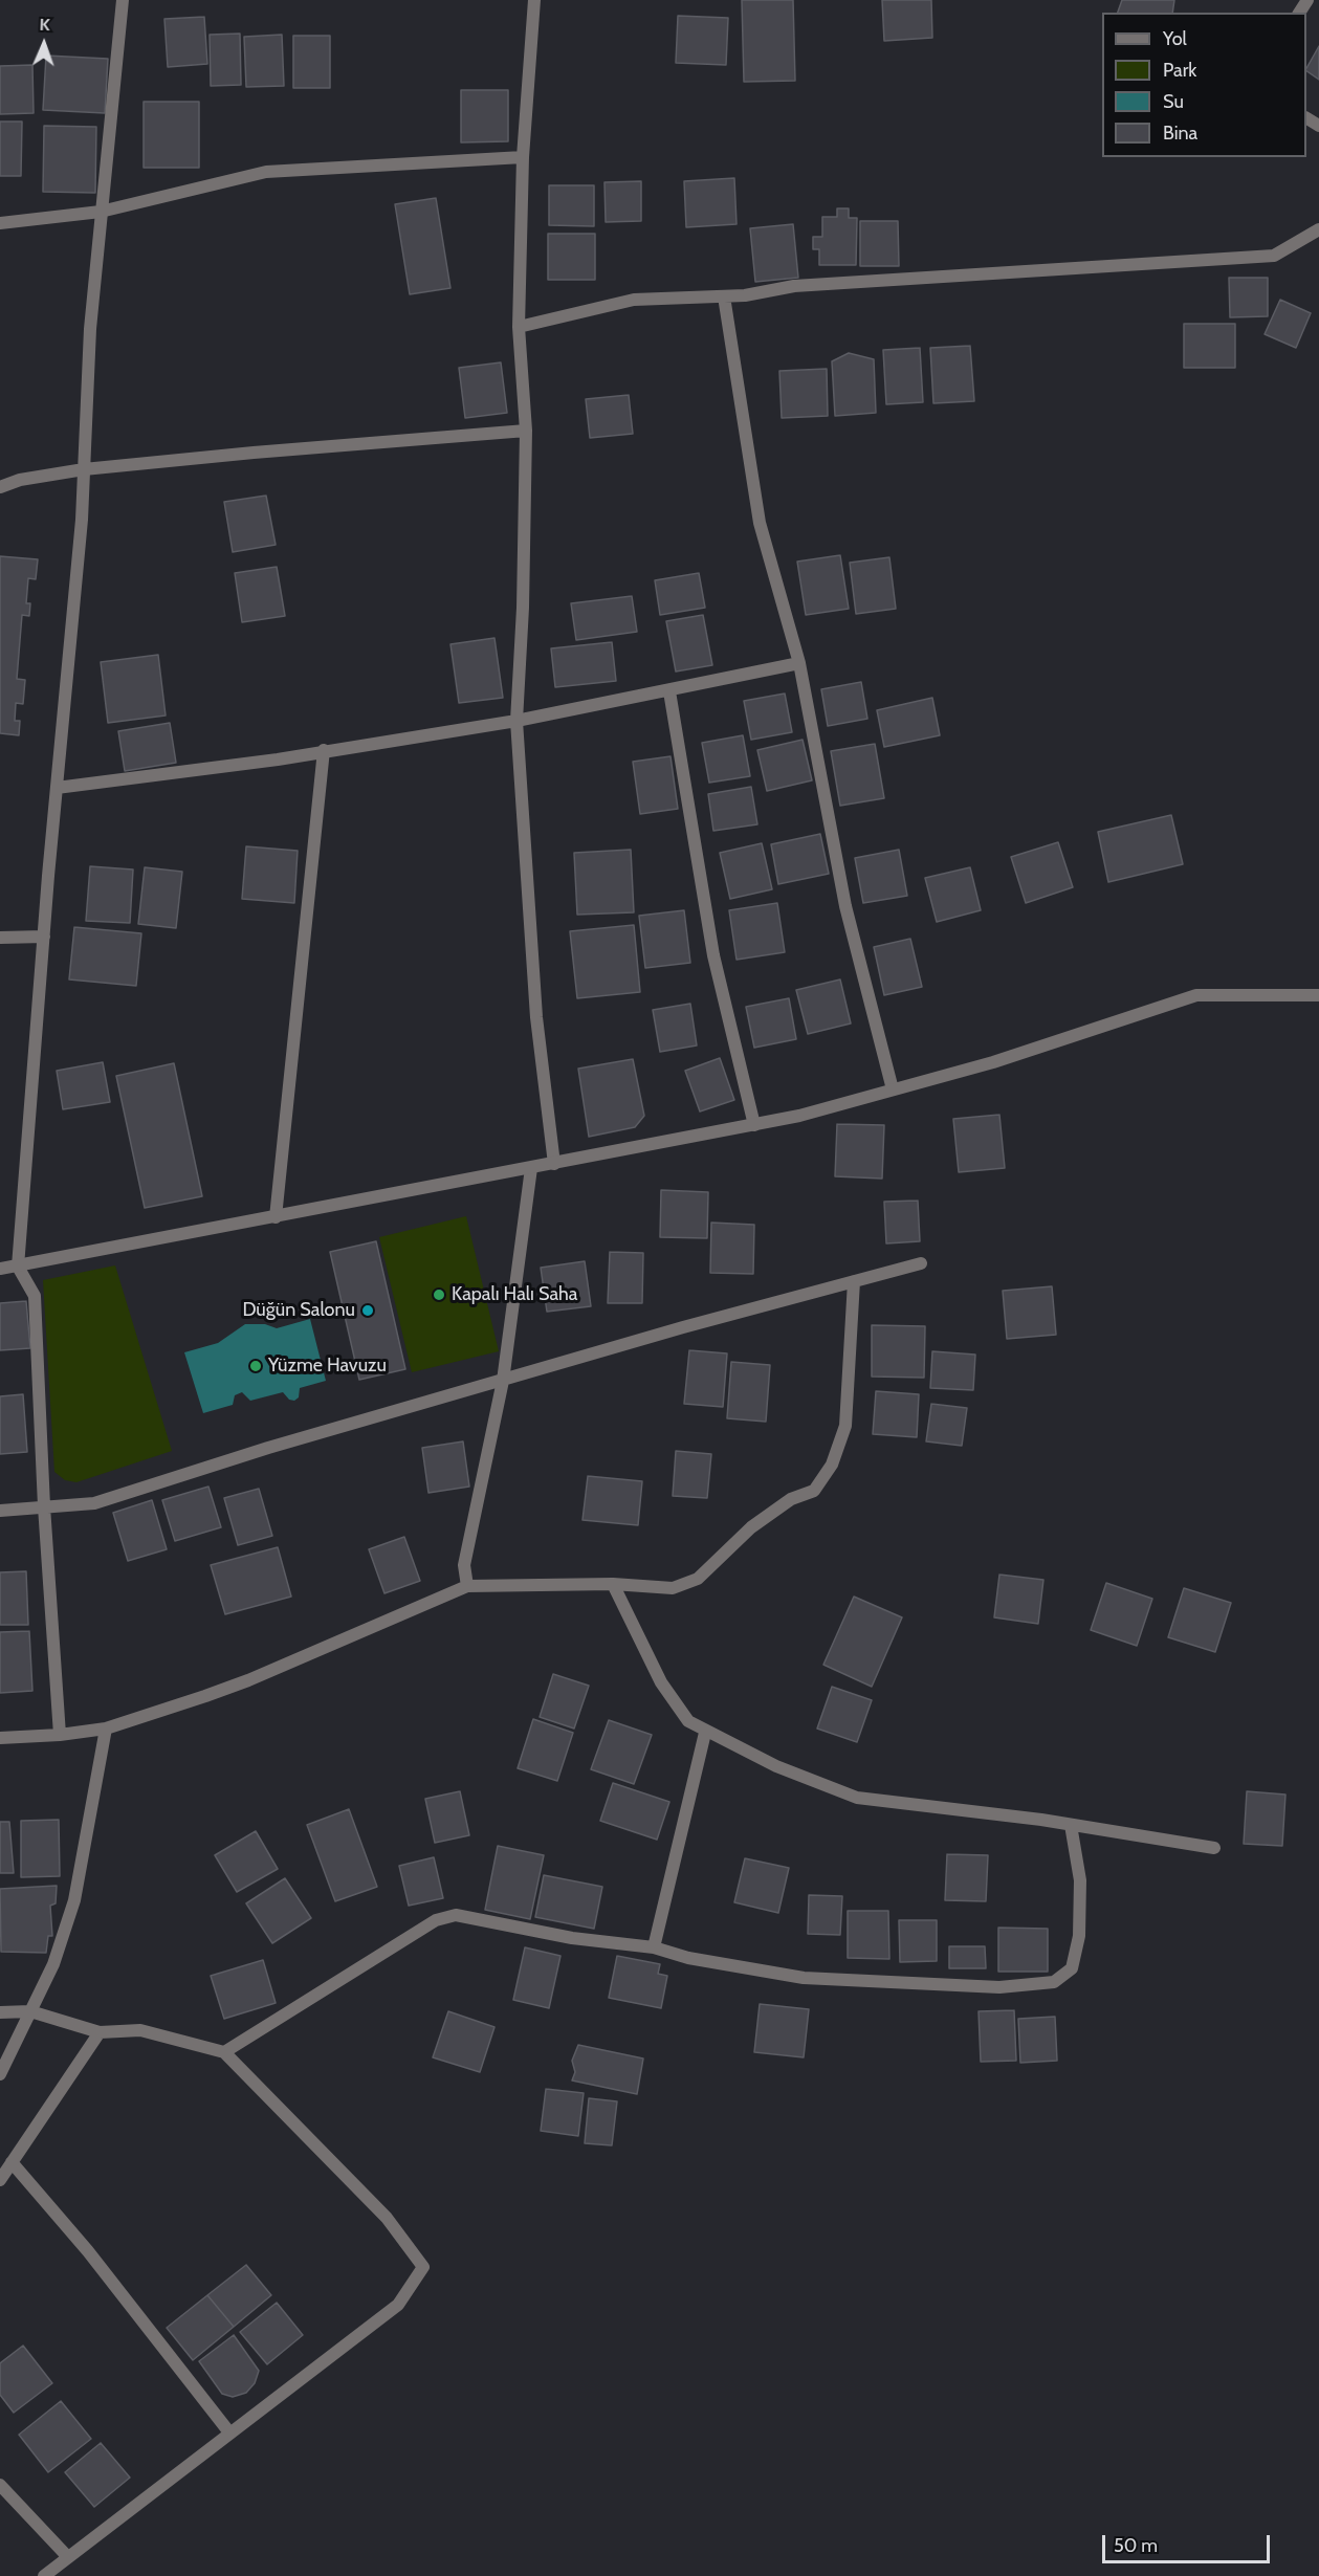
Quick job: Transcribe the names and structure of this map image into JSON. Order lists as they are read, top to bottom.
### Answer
{
  "places": ["Kapalı Halı Saha", "Düğün Salonu", "Yüzme Havuzu"],
  "legend": [
    "Yol",
    "Park",
    "Su",
    "Bina"
  ],
  "scale_bar": "50 m",
  "north": "top"
}
